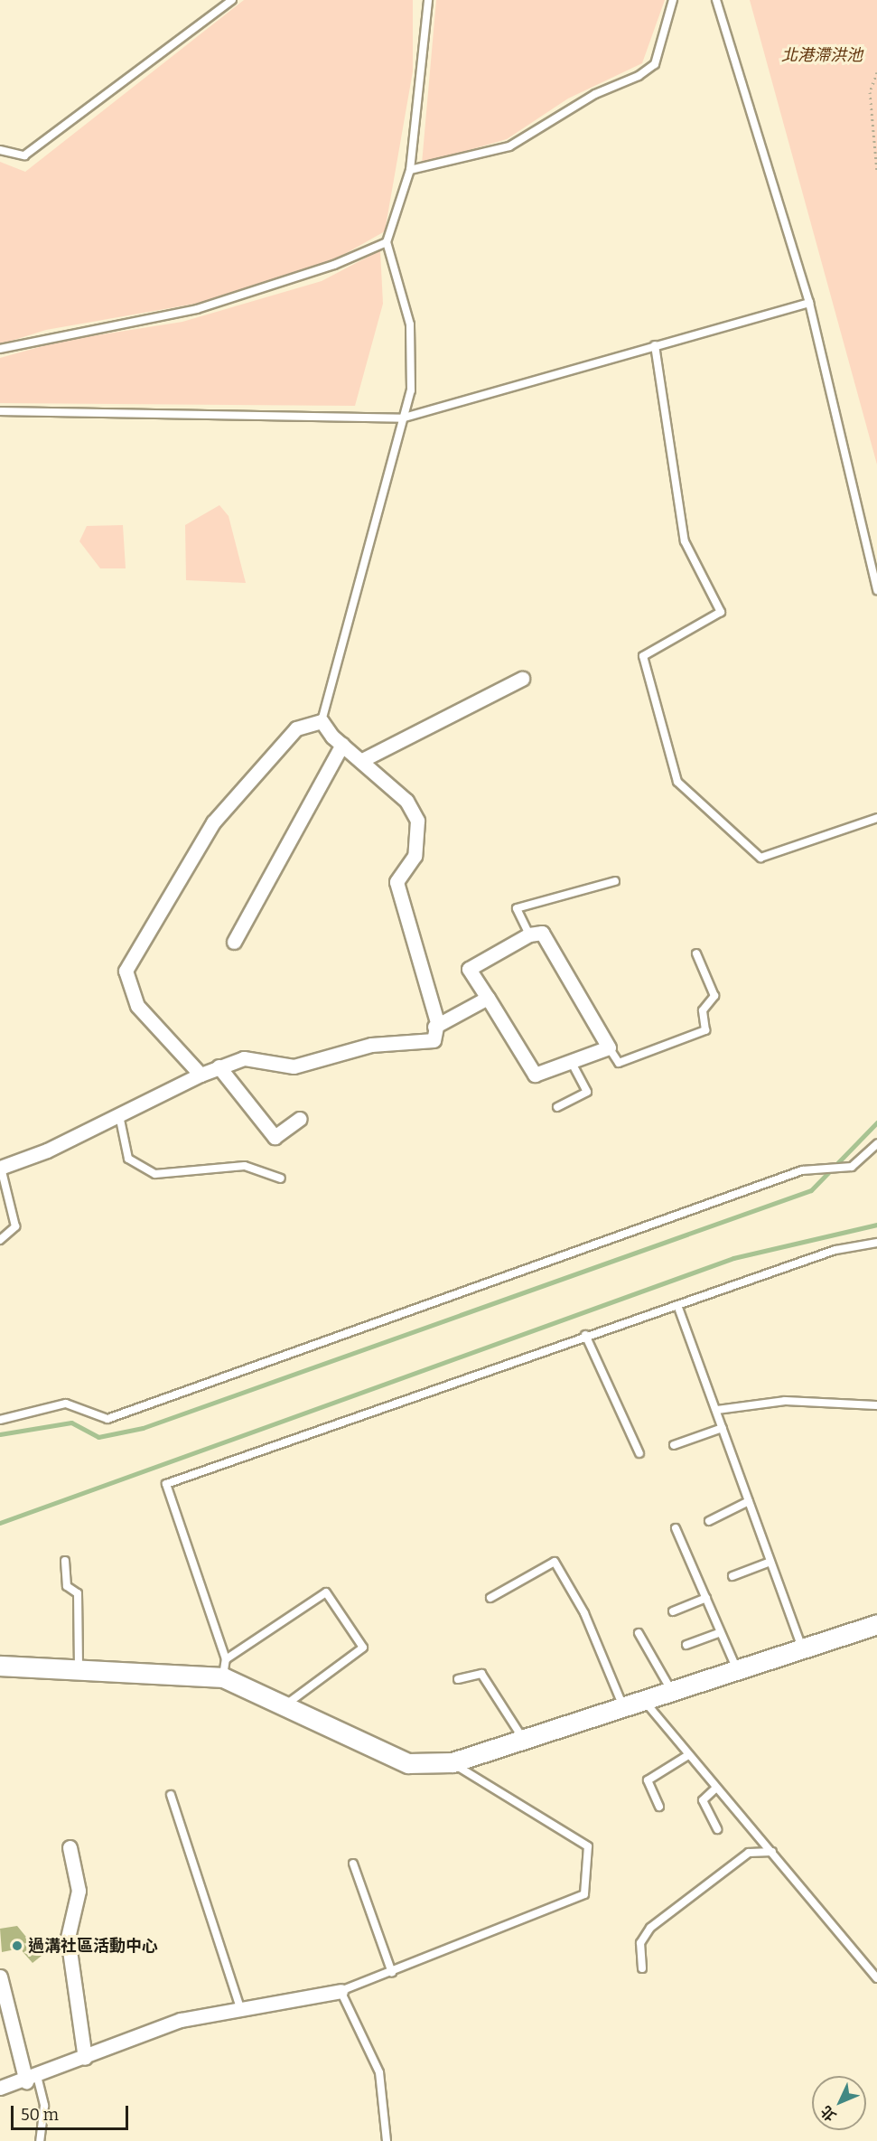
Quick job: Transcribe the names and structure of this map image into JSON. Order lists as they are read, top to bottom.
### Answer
{
  "parks": ["北港滯洪池"],
  "places": ["過溝社區活動中心"],
  "scale_bar": "50 m",
  "north": "bottom left"
}
